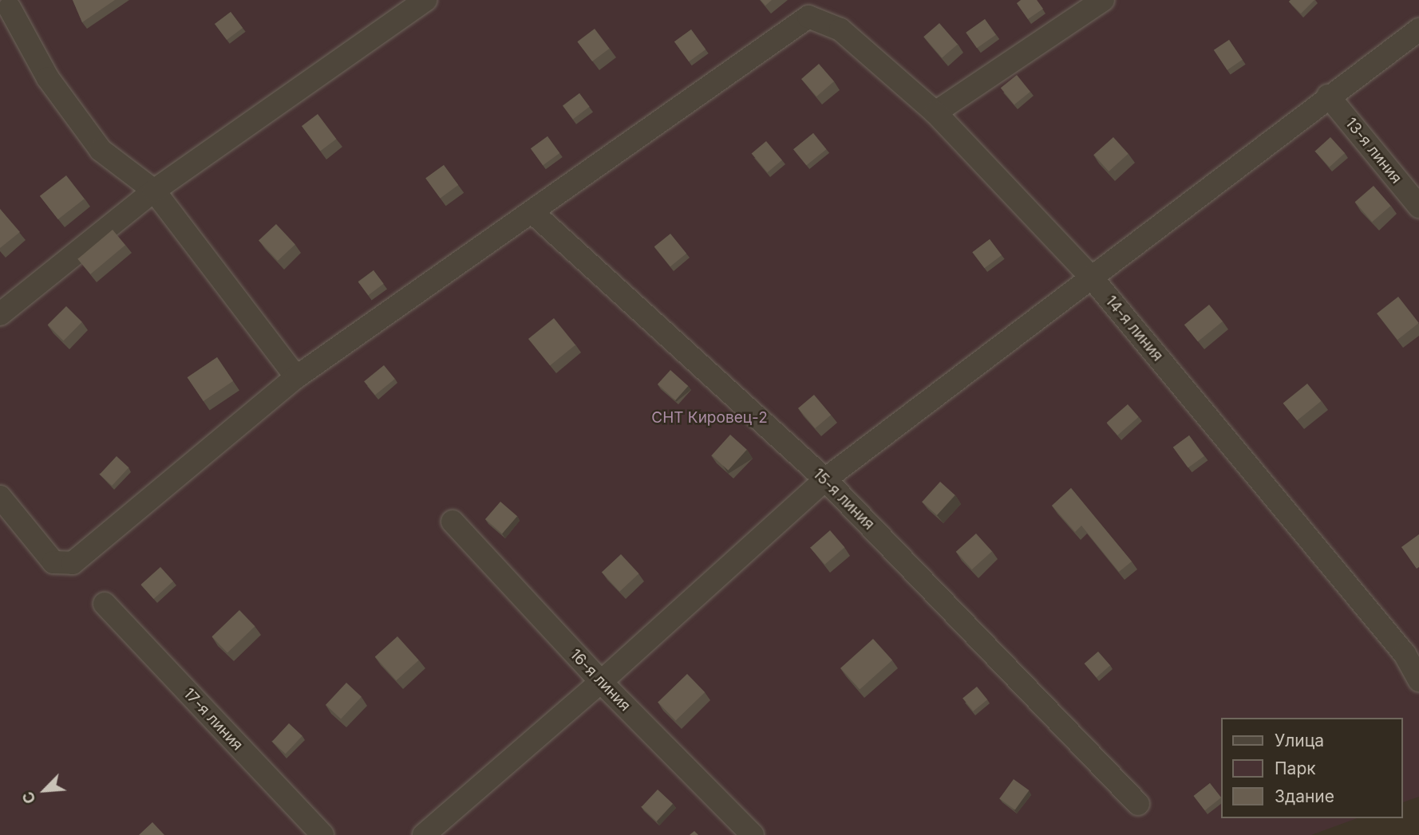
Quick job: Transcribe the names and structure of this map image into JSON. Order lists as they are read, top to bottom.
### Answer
{
  "streets": {
    "street": [
      "13-я линия",
      "14-я линия",
      "15-я линия",
      "16-я линия",
      "17-я линия"
    ]
  },
  "crossings": [
    ["14-я линия", "15-я линия"]
  ],
  "parks": ["СНТ Кировец-2"],
  "legend": ["Улица", "Парк", "Здание"],
  "north": "bottom left"
}
